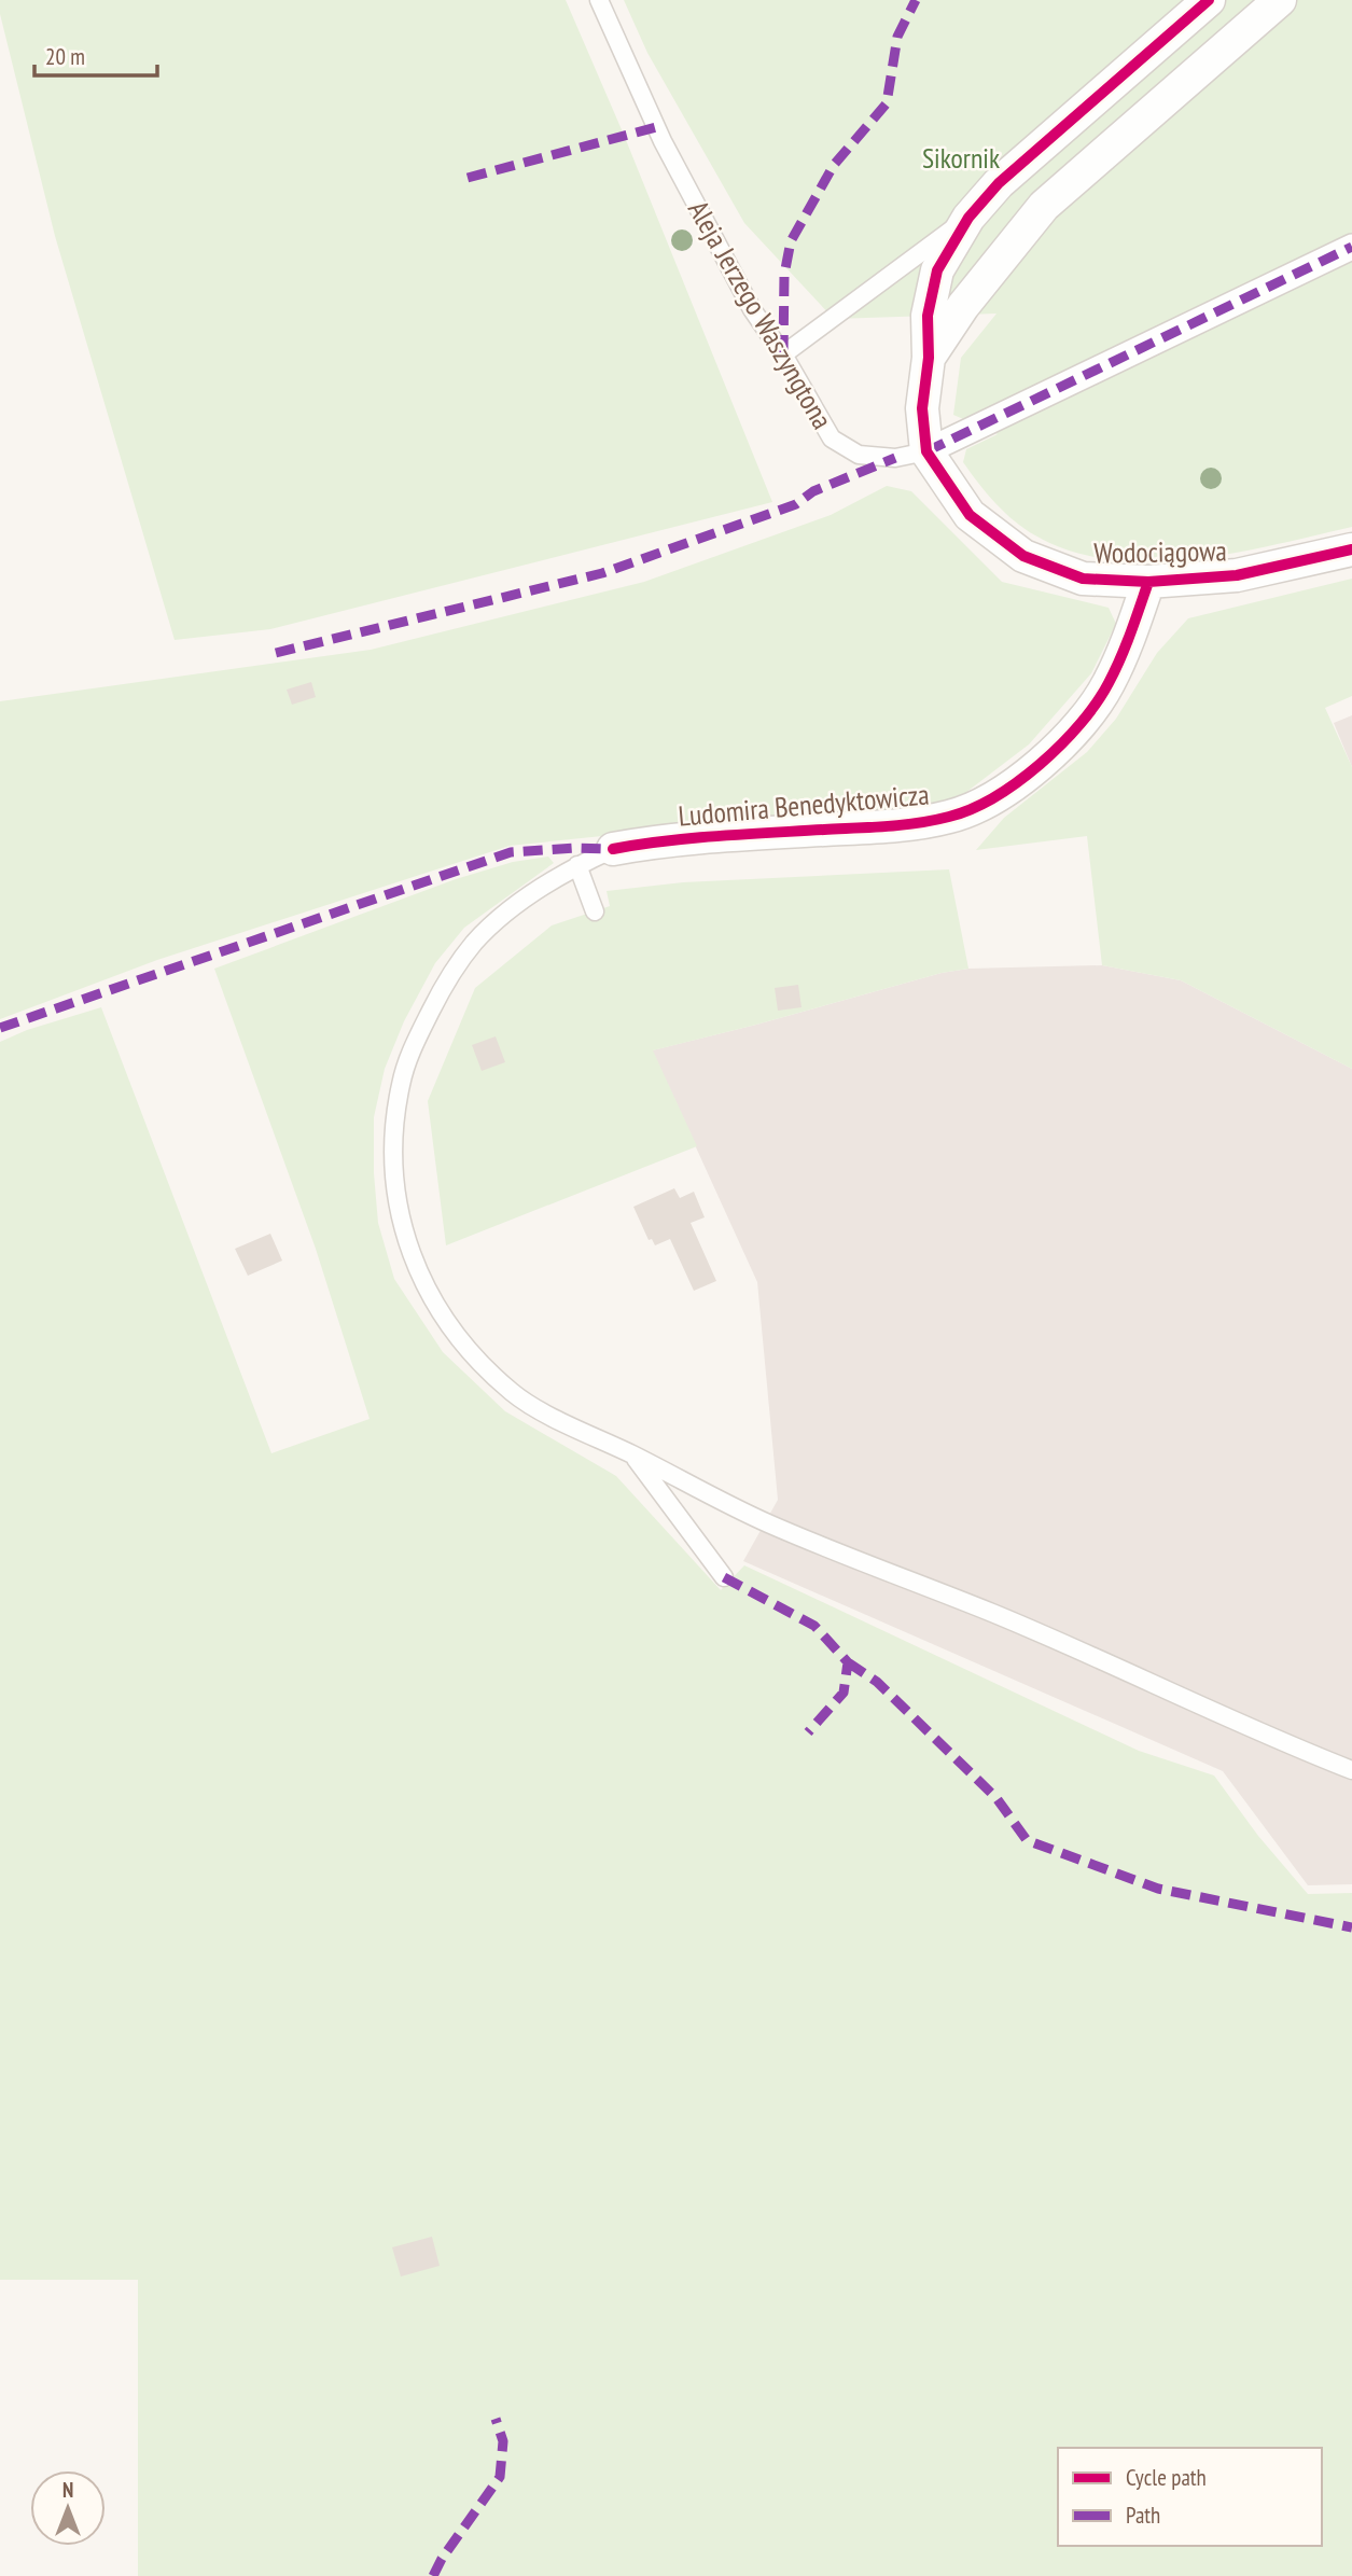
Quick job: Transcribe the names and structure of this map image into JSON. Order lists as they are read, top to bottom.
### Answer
{
  "streets": {
    "street": ["Aleja Jerzego Waszyngtona", "Wodociągowa", "Ludomira Benedyktowicza"]
  },
  "crossings": [
    ["Aleja Jerzego Waszyngtona", "Wodociągowa"],
    ["Wodociągowa", "Ludomira Benedyktowicza"]
  ],
  "parks": ["Sikornik"],
  "legend": ["Cycle path", "Path"],
  "scale_bar": "20 m",
  "north": "top"
}
